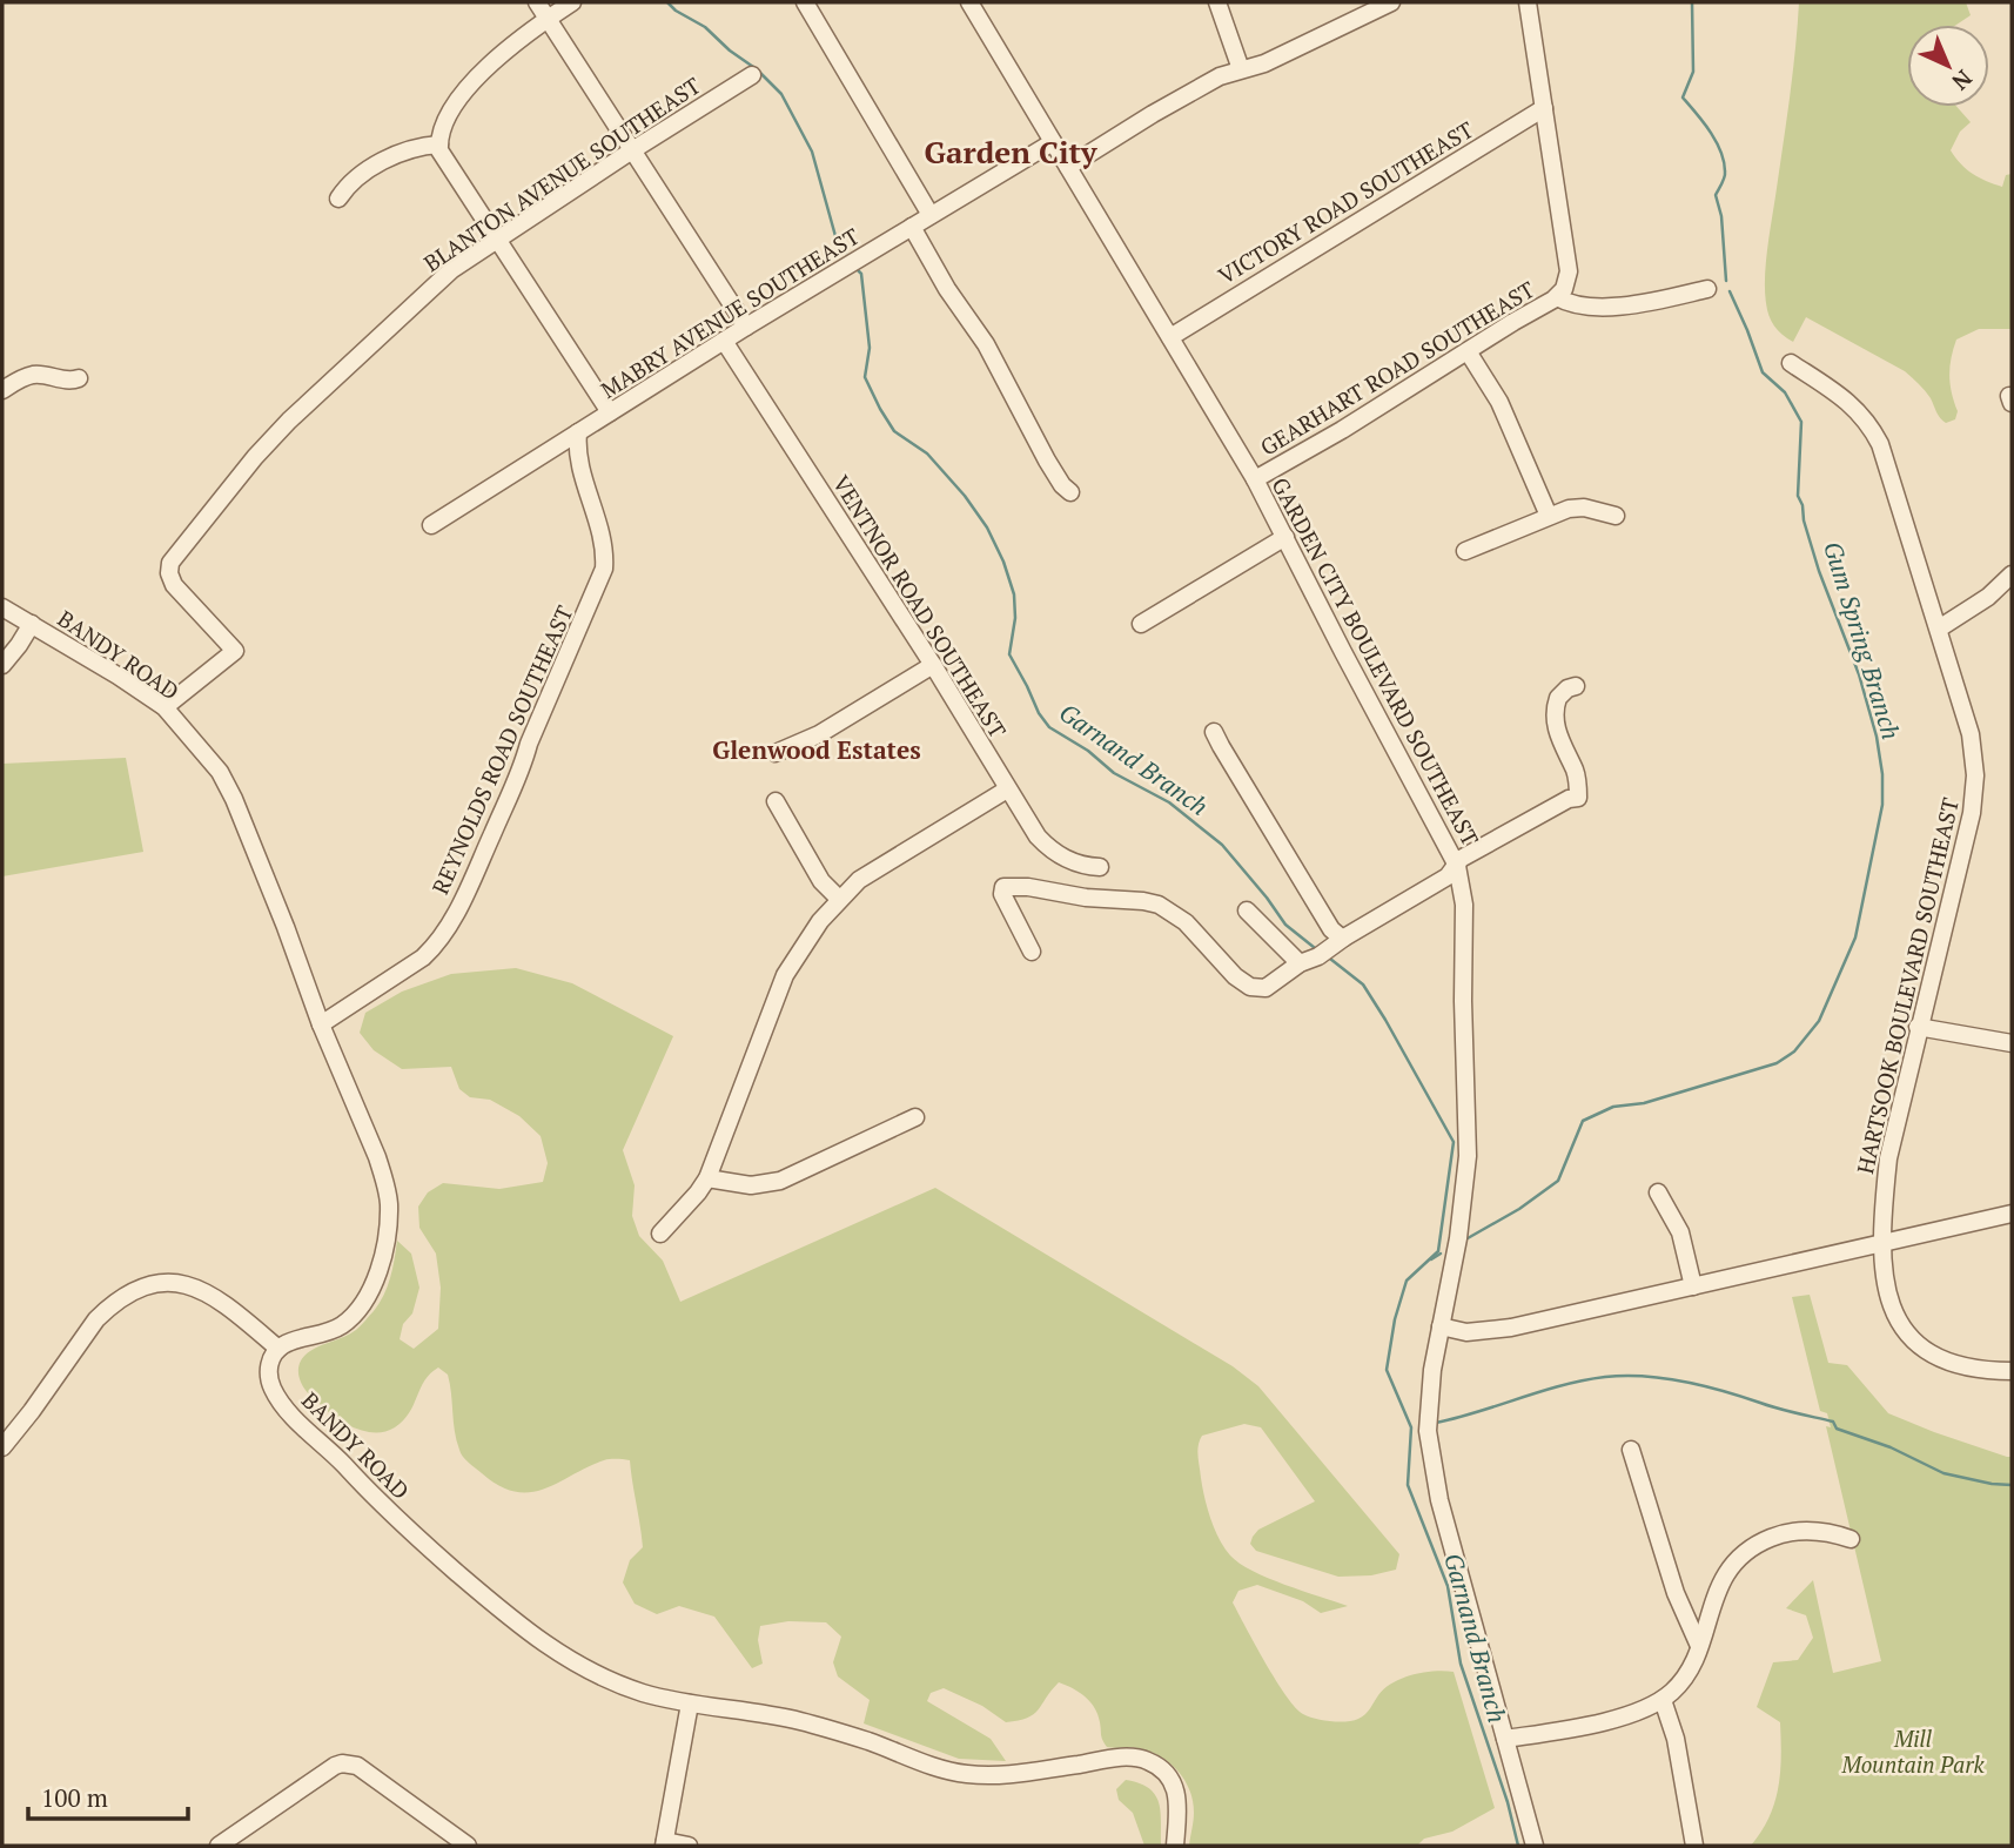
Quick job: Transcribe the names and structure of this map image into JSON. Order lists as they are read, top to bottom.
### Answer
{
  "streets": {
    "street": [
      "BLANTON AVENUE SOUTHEAST",
      "VICTORY ROAD SOUTHEAST",
      "MABRY AVENUE SOUTHEAST",
      "GEARHART ROAD SOUTHEAST",
      "VENTNOR ROAD SOUTHEAST",
      "BANDY ROAD",
      "GARDEN CITY BOULEVARD SOUTHEAST",
      "REYNOLDS ROAD SOUTHEAST",
      "HARTSOOK BOULEVARD SOUTHEAST"
    ]
  },
  "crossings": [
    ["BLANTON AVENUE SOUTHEAST", "BANDY ROAD"],
    ["VICTORY ROAD SOUTHEAST", "GARDEN CITY BOULEVARD SOUTHEAST"],
    ["MABRY AVENUE SOUTHEAST", "VENTNOR ROAD SOUTHEAST"],
    ["MABRY AVENUE SOUTHEAST", "GARDEN CITY BOULEVARD SOUTHEAST"],
    ["MABRY AVENUE SOUTHEAST", "REYNOLDS ROAD SOUTHEAST"],
    ["GEARHART ROAD SOUTHEAST", "GARDEN CITY BOULEVARD SOUTHEAST"],
    ["BANDY ROAD", "REYNOLDS ROAD SOUTHEAST"]
  ],
  "districts": ["Garden City", "Glenwood Estates"],
  "water": ["Gum Spring Branch", "Garnand Branch"],
  "parks": ["Mill Mountain Park"],
  "scale_bar": "100 m",
  "north": "bottom right"
}
